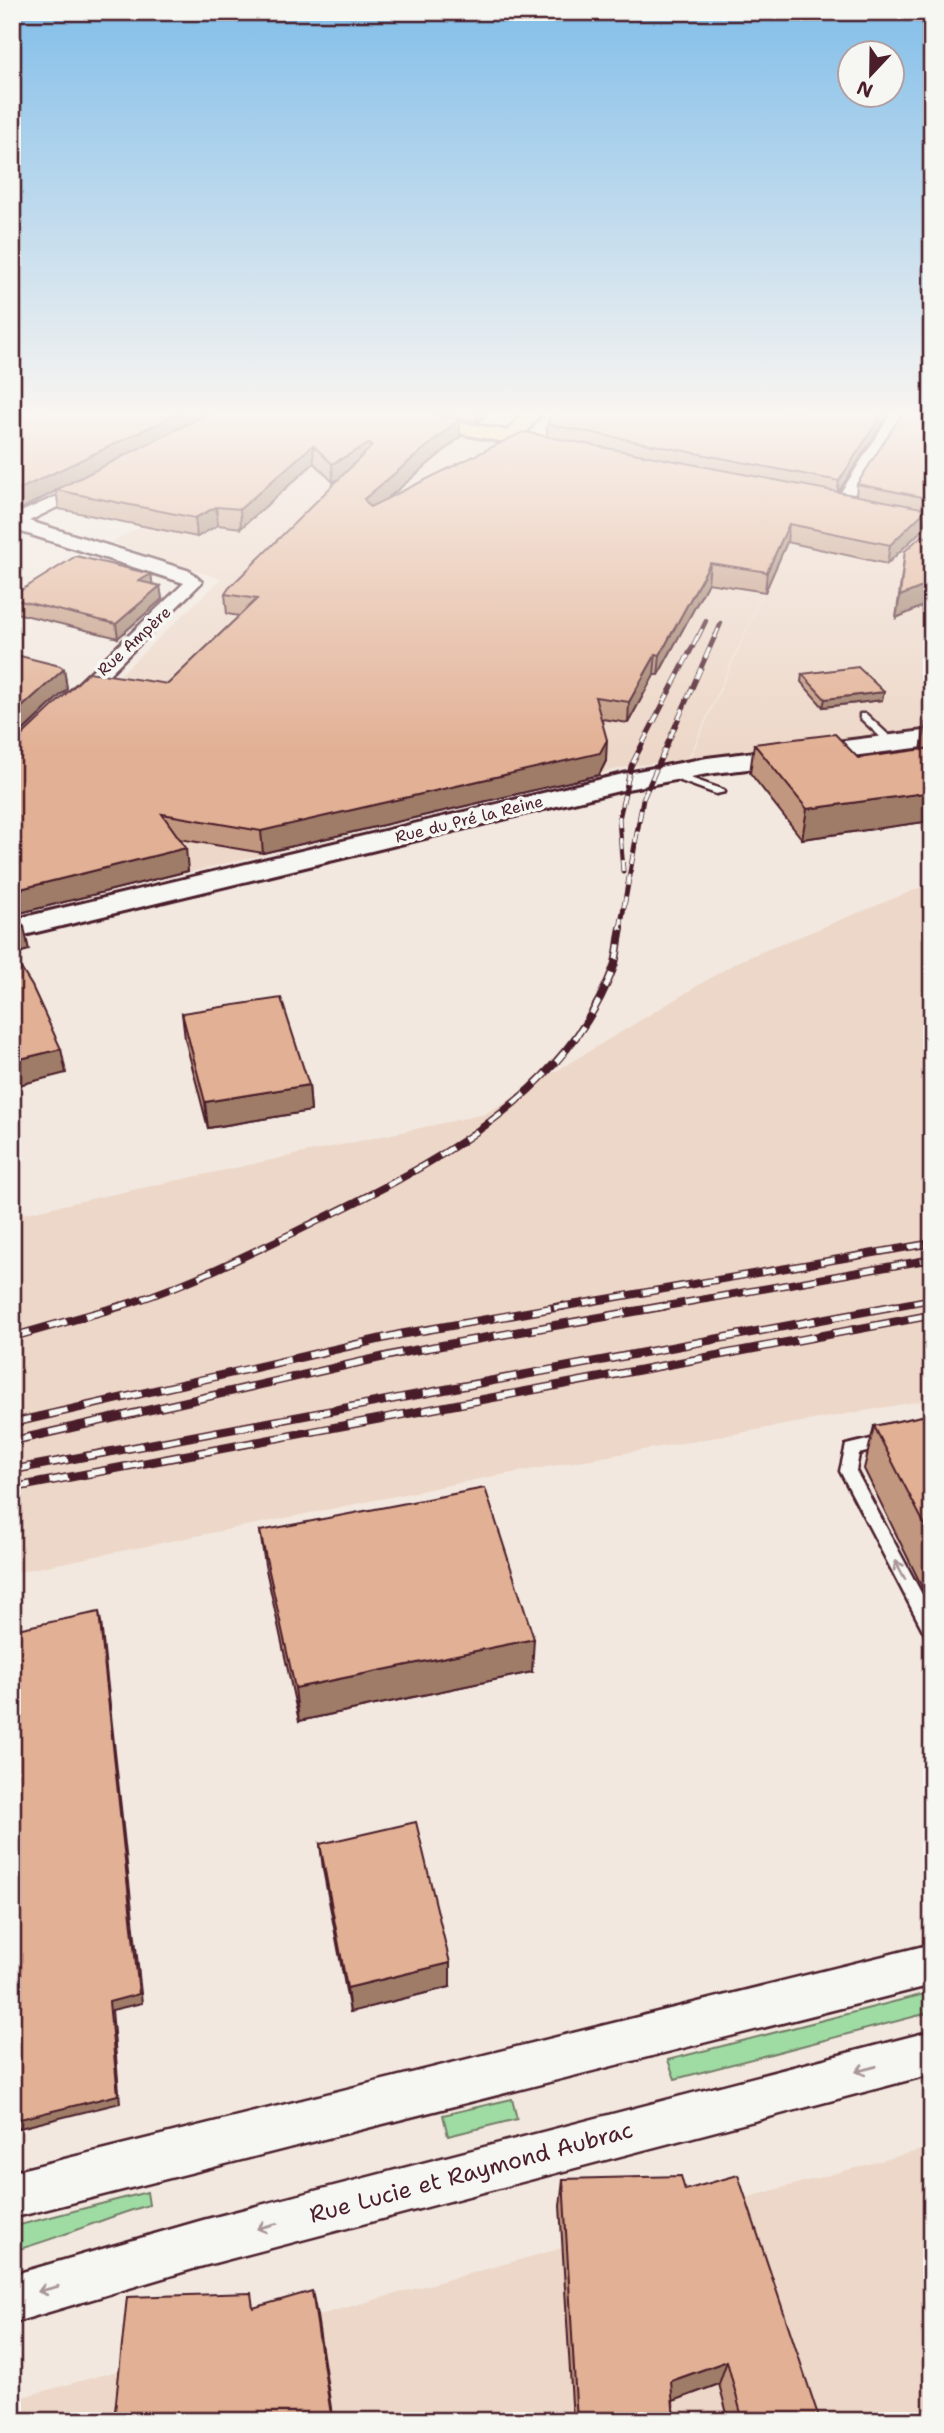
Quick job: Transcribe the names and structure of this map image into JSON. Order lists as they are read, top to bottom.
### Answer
{
  "streets": {
    "main road": ["Rue du Pré la Reine"],
    "street": ["Rue Ampère", "Rue Lucie et Raymond Aubrac"]
  },
  "north": "bottom"
}
